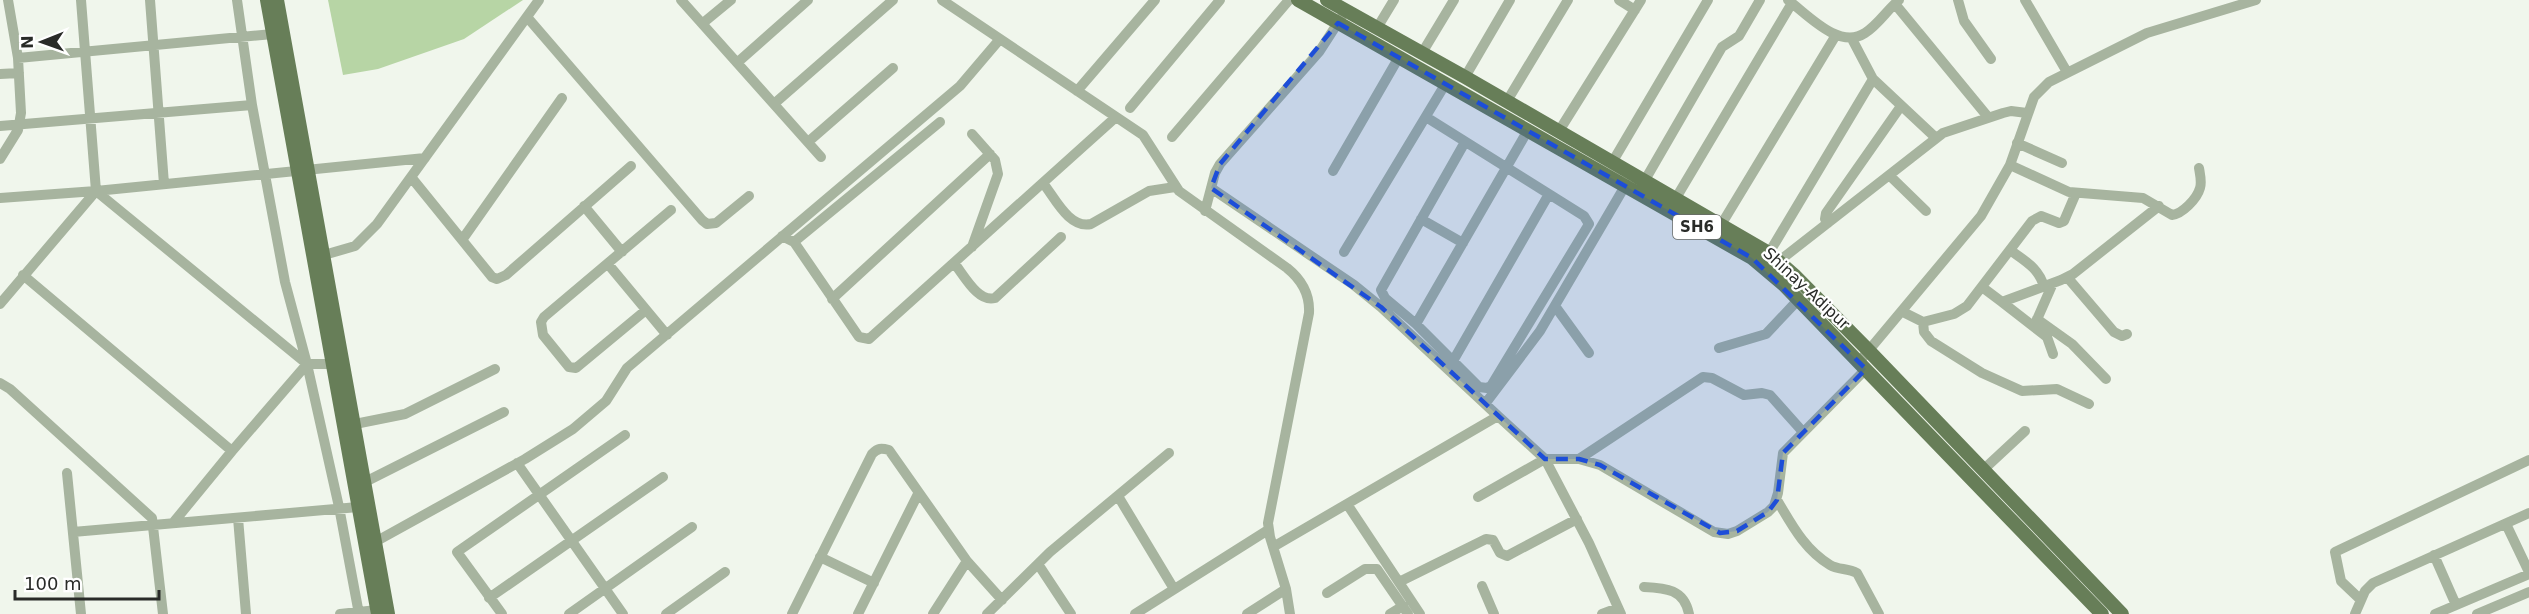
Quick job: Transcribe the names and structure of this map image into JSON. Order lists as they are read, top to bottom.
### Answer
{
  "streets": {
    "main road": ["SH6", "Shinay-Adipur"]
  },
  "scale_bar": "100 m",
  "north": "left"
}
